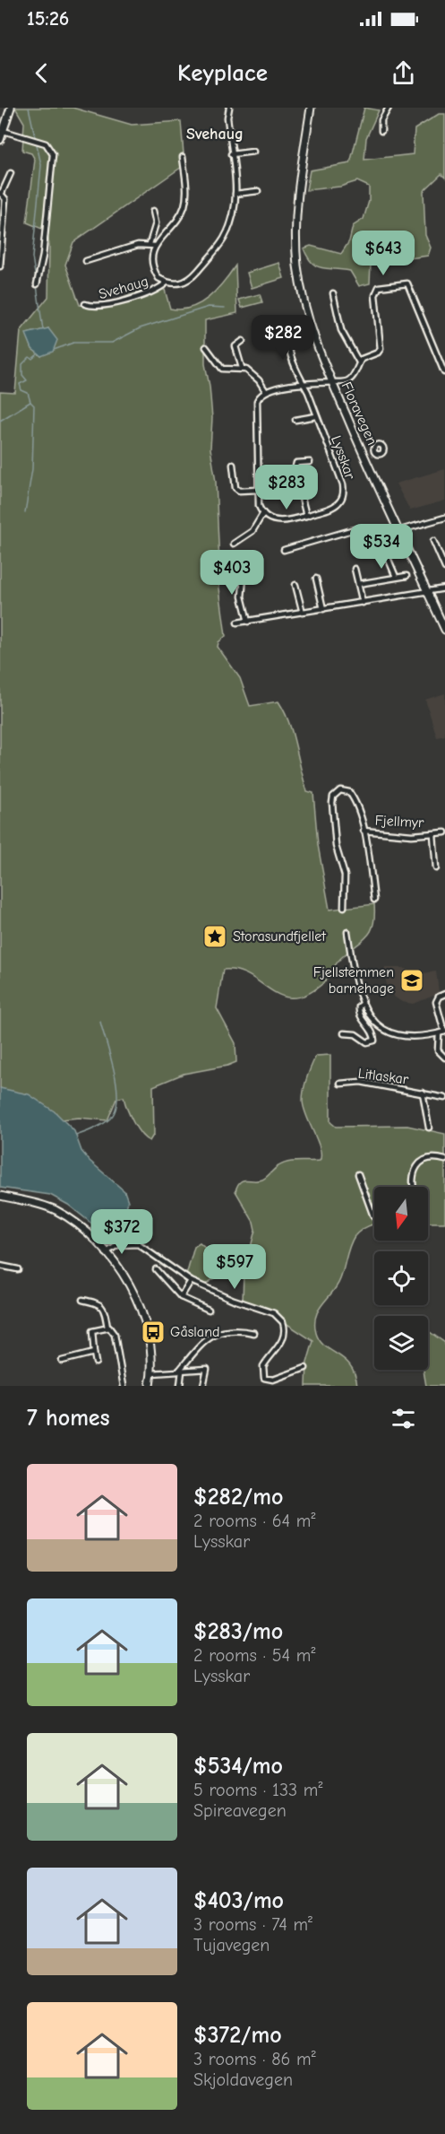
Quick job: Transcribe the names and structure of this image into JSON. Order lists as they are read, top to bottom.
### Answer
{
  "streets": {
    "street": [
      "Svehaug",
      "Floravegen",
      "Lysskar",
      "Fjellmyr",
      "Litlaskar"
    ]
  },
  "districts": ["Svehaug"],
  "places": {
    "place": ["Storasundfjellet"],
    "school or university": ["Fjellstemmen barnehage"],
    "bus stop": ["Gåsland"]
  },
  "north": "bottom",
  "page": {
    "status": "15:26",
    "header": "Keyplace",
    "price": [
      "$643",
      "$282",
      "$283",
      "$534",
      "$403",
      "$372",
      "$597"
    ],
    "heading": "7 homes",
    "list": [
      {
        "name": "$282/mo",
        "note": "2 rooms · 64 m² · Lysskar"
      },
      {
        "name": "$283/mo",
        "note": "2 rooms · 54 m² · Lysskar"
      },
      {
        "name": "$534/mo",
        "note": "5 rooms · 133 m² · Spireavegen"
      },
      {
        "name": "$403/mo",
        "note": "3 rooms · 74 m² · Tujavegen"
      },
      {
        "name": "$372/mo",
        "note": "3 rooms · 86 m² · Skjoldavegen"
      }
    ]
  }
}
